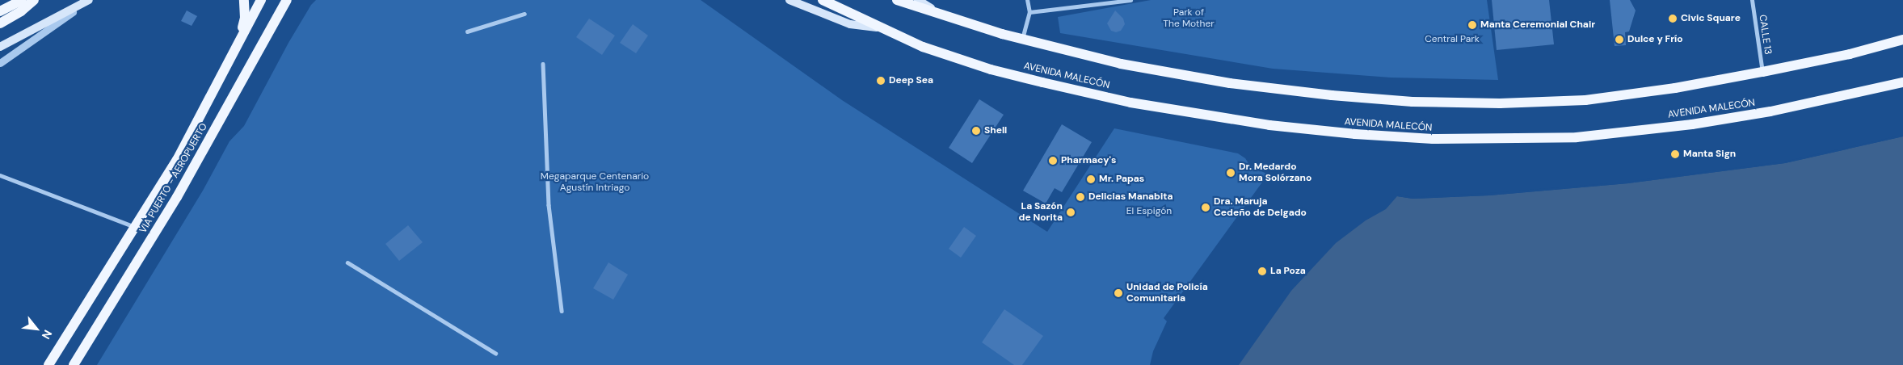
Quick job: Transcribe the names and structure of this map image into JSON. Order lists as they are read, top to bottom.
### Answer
{
  "streets": {
    "main road": ["AVENIDA MALECÓN", "VIA PUERTO - AEROPUERTO"],
    "street": ["CALLE 13"]
  },
  "parks": [
    "Park of The Mother",
    "Central Park",
    "Megaparque Centenario Agustín Intriago",
    "El Espigón"
  ],
  "places": [
    "Civic Square",
    "Manta Ceremonial Chair",
    "Dulce y Frío",
    "Deep Sea",
    "Shell",
    "Manta Sign",
    "Pharmacy's",
    "Dr. Medardo Mora Solórzano",
    "Mr. Papas",
    "Delicias Manabita",
    "Dra. Maruja Cedeño de Delgado",
    "La Sazón de Norita",
    "La Poza",
    "Unidad de Policía Comunitaria"
  ],
  "north": "bottom right"
}
